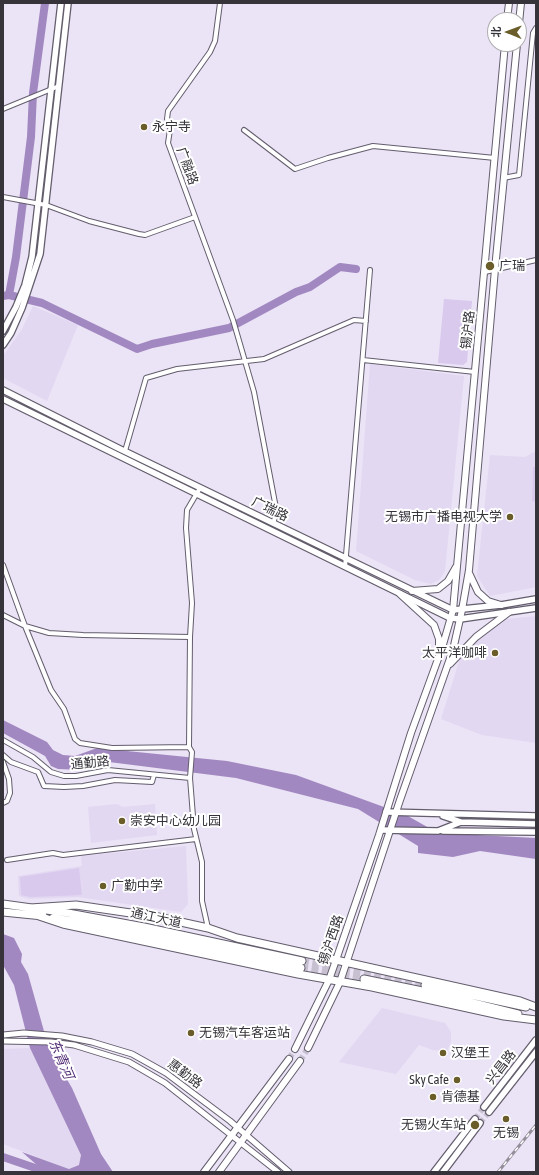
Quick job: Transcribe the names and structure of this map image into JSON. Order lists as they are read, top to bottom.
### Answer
{
  "streets": {
    "highway": ["通江大道"],
    "main road": [
      "锡沪路",
      "广瑞路",
      "锡沪西路",
      "兴昌路"
    ],
    "street": ["广融路", "通勤路", "惠勤路"]
  },
  "crossings": [
    ["锡沪路", "广瑞路"],
    ["锡沪路", "锡沪西路"]
  ],
  "water": ["东青河"],
  "places": [
    "永宁寺",
    "广瑞",
    "无锡市广播电视大学",
    "太平洋咖啡",
    "崇安中心幼儿园",
    "广勤中学",
    "无锡汽车客运站",
    "汉堡王",
    "Sky Cafe",
    "肯德基",
    "无锡",
    "无锡火车站"
  ],
  "north": "left"
}
